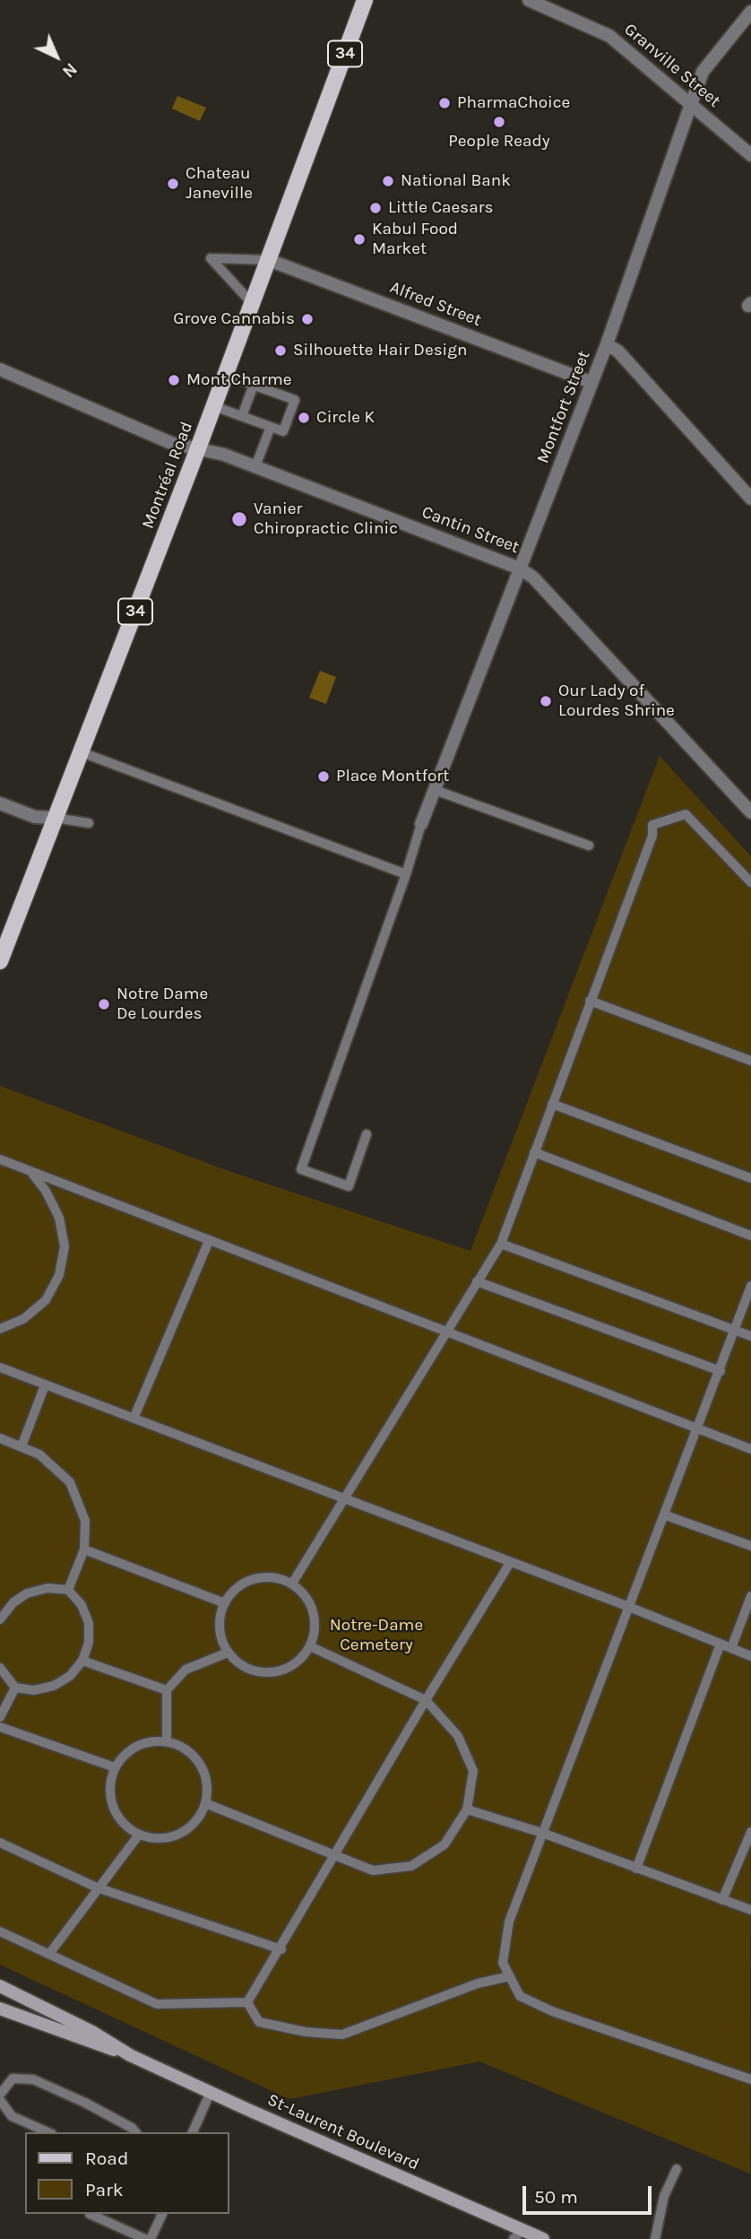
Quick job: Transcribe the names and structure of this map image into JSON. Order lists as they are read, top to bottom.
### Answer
{
  "streets": {
    "main road": ["34", "Montréal Road", "St-Laurent Boulevard"],
    "street": [
      "Granville Street",
      "Alfred Street",
      "Montfort Street",
      "Cantin Street"
    ]
  },
  "crossings": [
    ["Granville Street", "Montfort Street"],
    ["Alfred Street", "Montfort Street"],
    ["Alfred Street", "Montréal Road"],
    ["Montfort Street", "Cantin Street"],
    ["Montréal Road", "Cantin Street"]
  ],
  "parks": ["Notre-Dame Cemetery"],
  "places": [
    "PharmaChoice",
    "People Ready",
    "National Bank",
    "Chateau Janeville",
    "Little Caesars",
    "Kabul Food Market",
    "Grove Cannabis",
    "Silhouette Hair Design",
    "Mont Charme",
    "Circle K",
    "Vanier Chiropractic Clinic",
    "Our Lady of Lourdes Shrine",
    "Place Montfort",
    "Notre Dame De Lourdes"
  ],
  "legend": ["Road", "Park"],
  "scale_bar": "50 m",
  "north": "bottom right"
}
